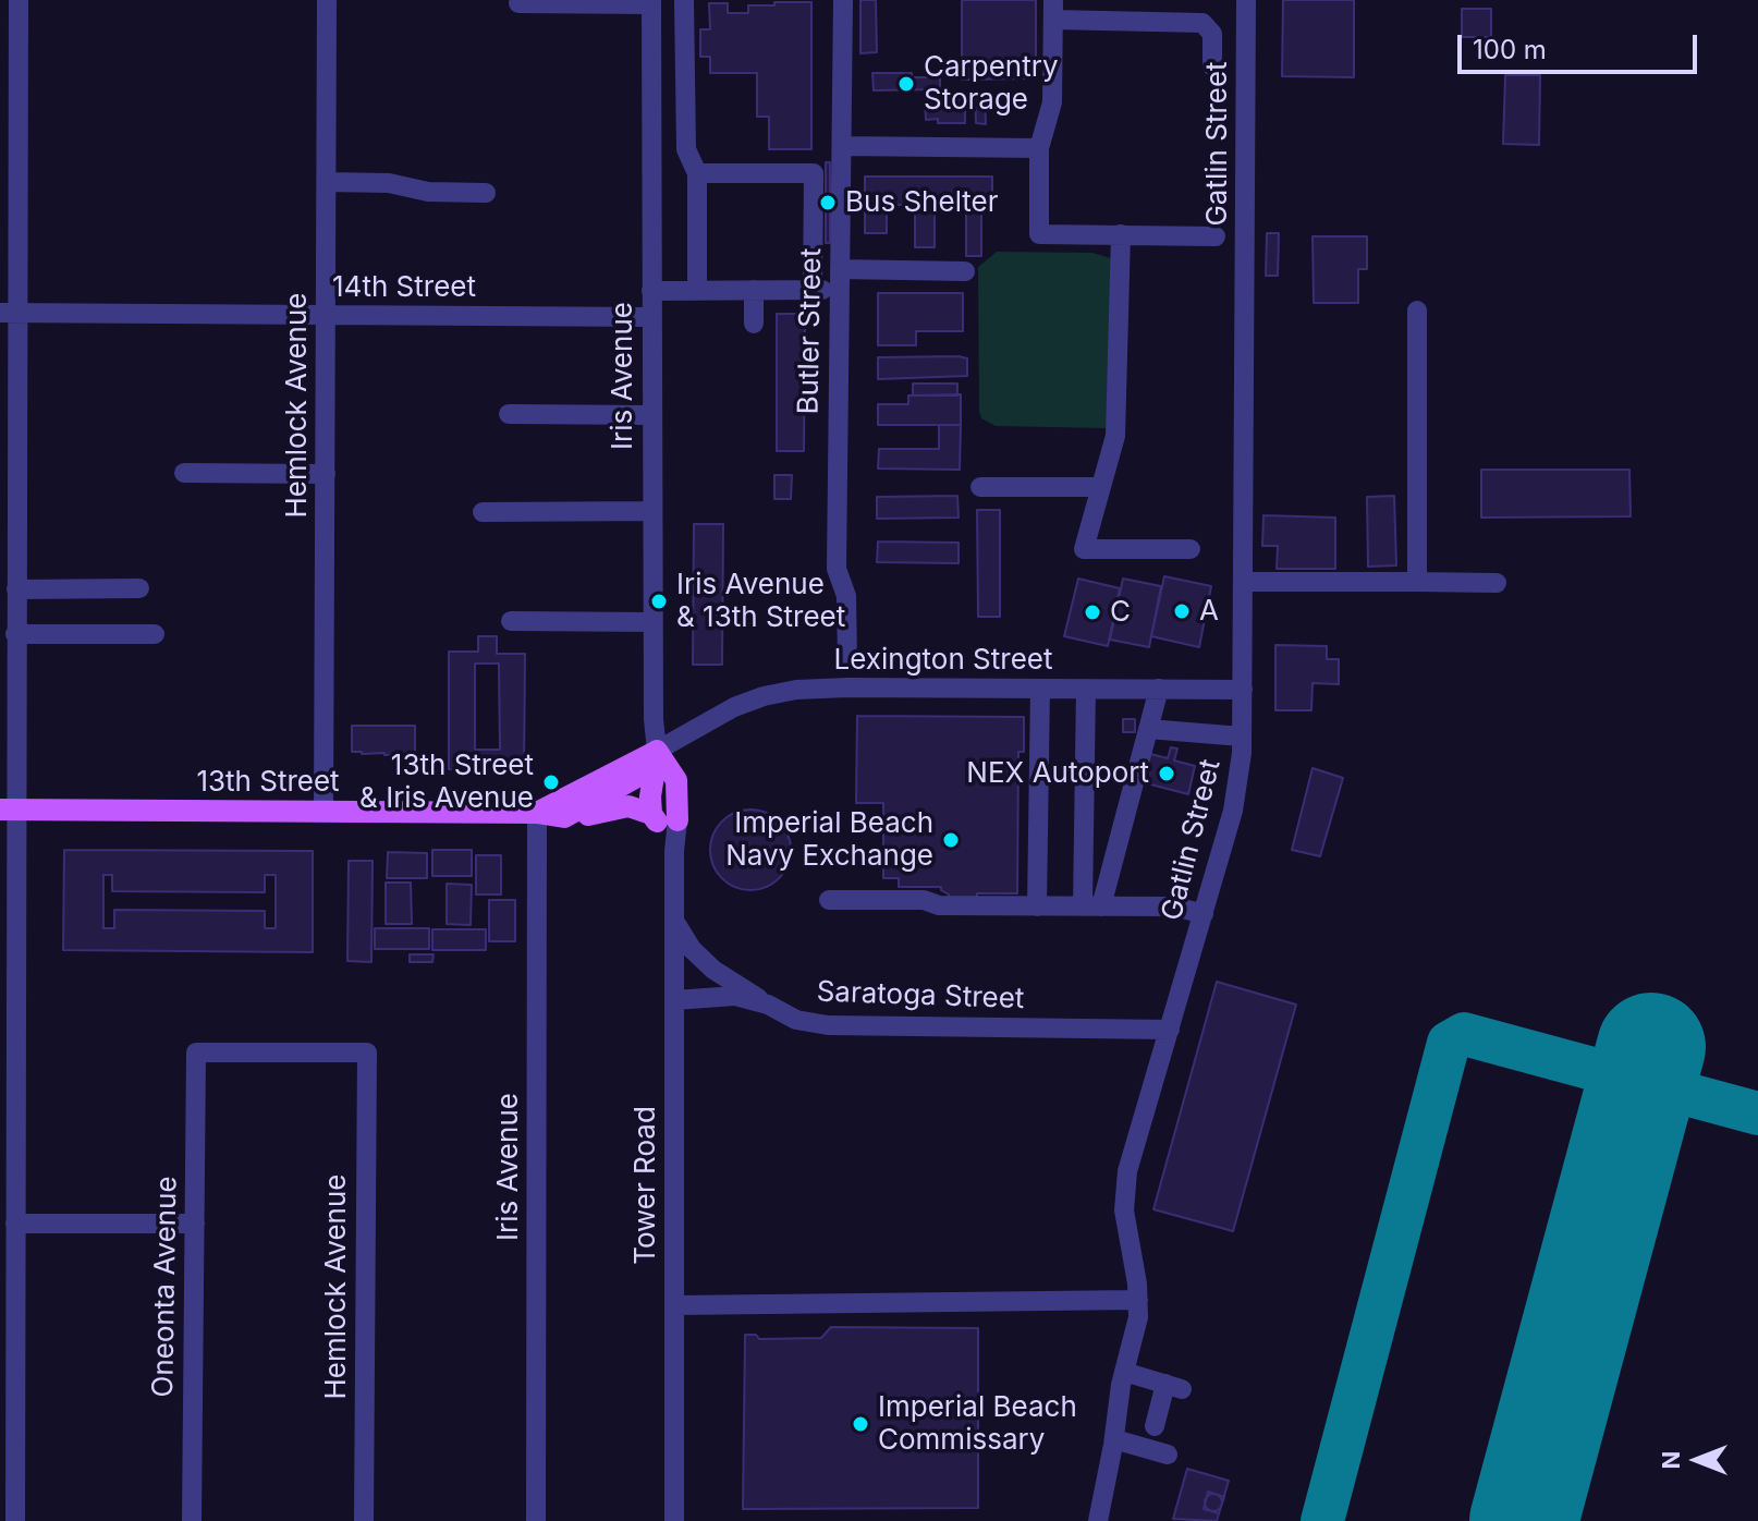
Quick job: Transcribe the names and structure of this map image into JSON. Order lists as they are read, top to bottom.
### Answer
{
  "streets": {
    "main road": ["13th Street", "Tower Road"],
    "street": [
      "Gatlin Street",
      "14th Street",
      "Butler Street",
      "Iris Avenue",
      "Hemlock Avenue",
      "Lexington Street",
      "Saratoga Street",
      "Oneonta Avenue"
    ]
  },
  "crossings": [
    ["Gatlin Street", "Lexington Street"],
    ["Gatlin Street", "Saratoga Street"],
    ["14th Street", "Iris Avenue"],
    ["14th Street", "Hemlock Avenue"],
    ["Iris Avenue", "Lexington Street"],
    ["Iris Avenue", "13th Street"],
    ["Iris Avenue", "Tower Road"],
    ["Hemlock Avenue", "13th Street"],
    ["Hemlock Avenue", "Oneonta Avenue"],
    ["Lexington Street", "13th Street"],
    ["Lexington Street", "Tower Road"],
    ["13th Street", "Tower Road"],
    ["Saratoga Street", "Tower Road"]
  ],
  "places": [
    "Carpentry Storage",
    "Bus Shelter",
    "Iris Avenue & 13th Street",
    "A",
    "C",
    "NEX Autoport",
    "13th Street & Iris Avenue",
    "Imperial Beach Navy Exchange",
    "Imperial Beach Commissary"
  ],
  "scale_bar": "100 m",
  "north": "left"
}
